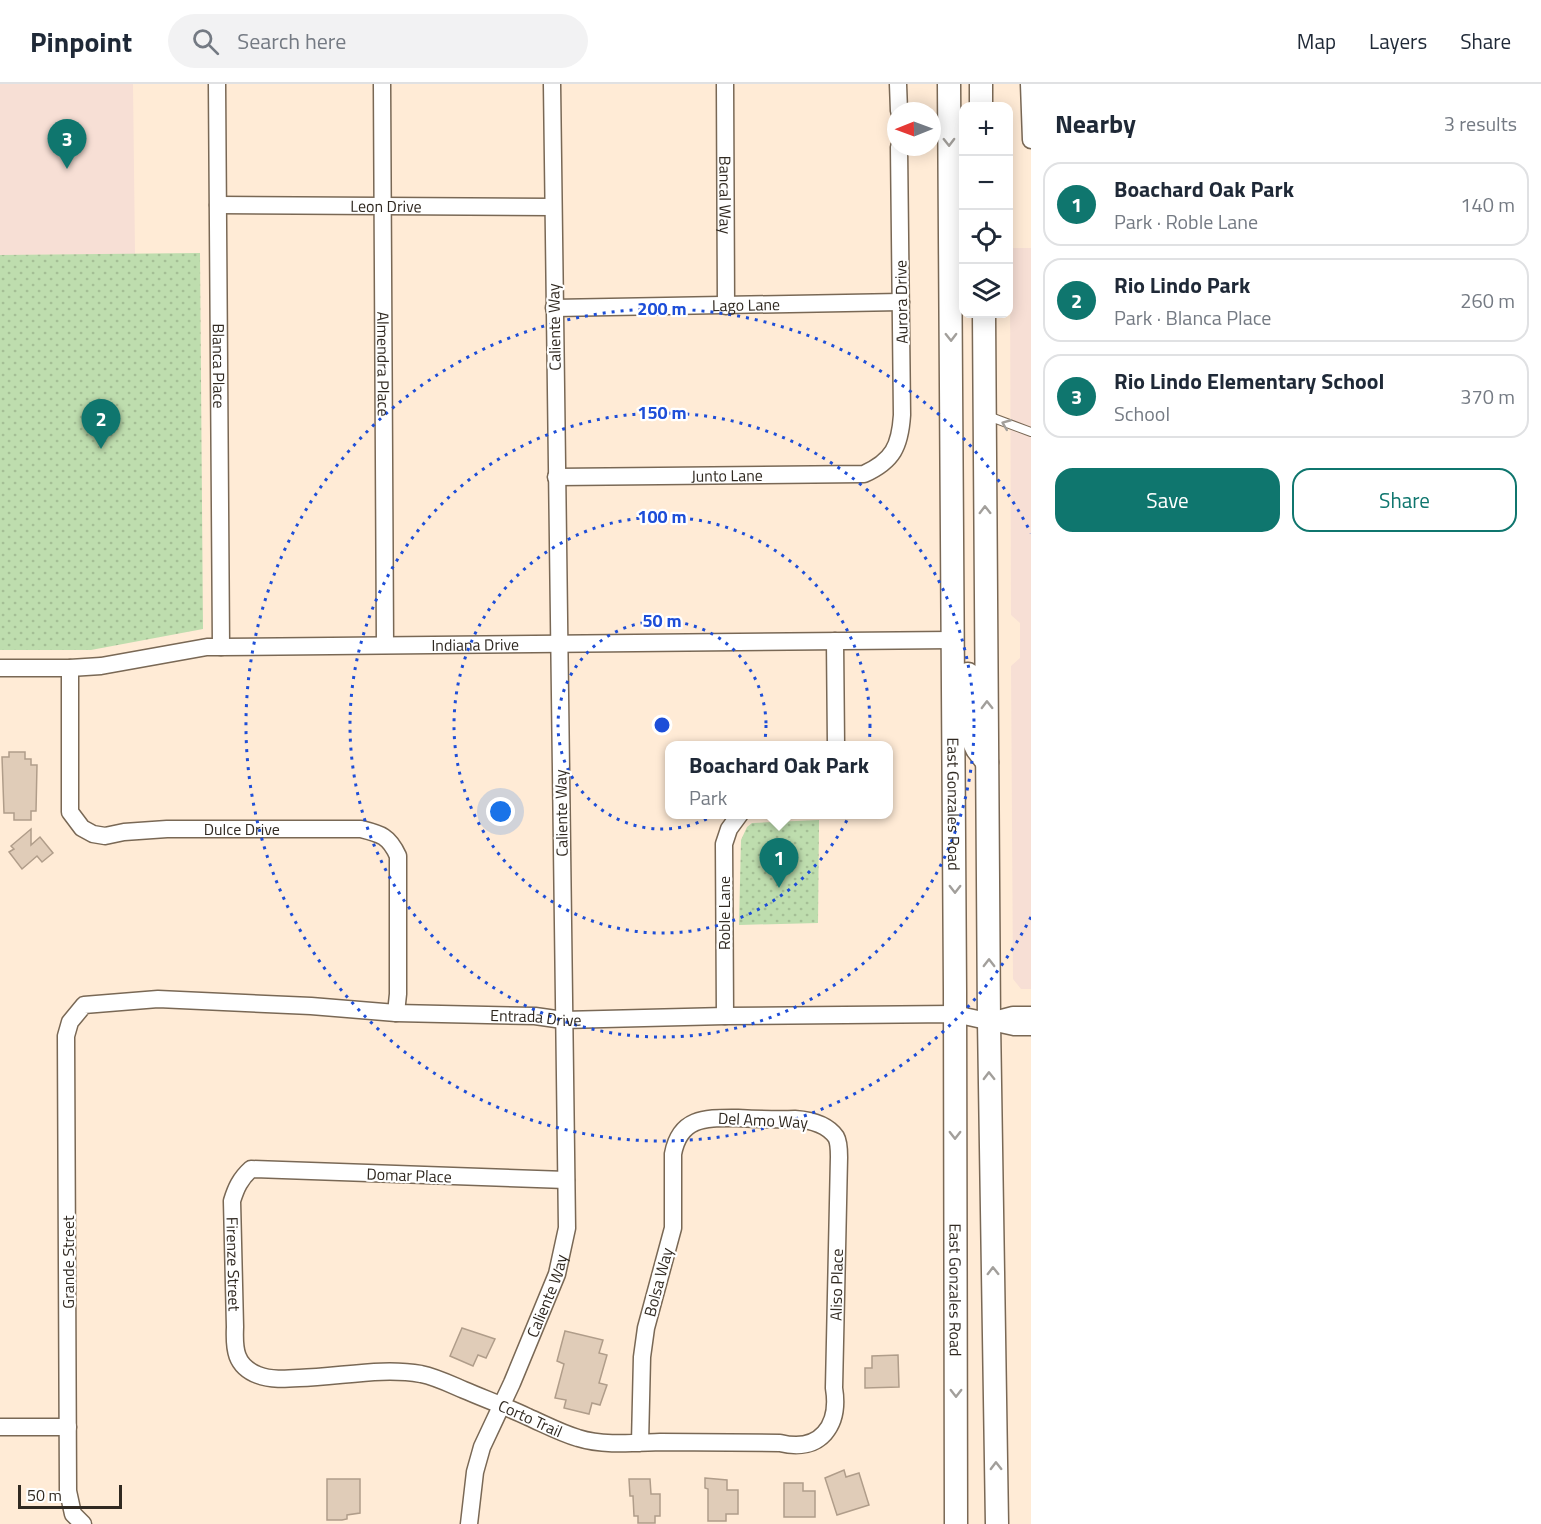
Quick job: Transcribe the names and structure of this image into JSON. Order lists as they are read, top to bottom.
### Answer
{
  "streets": {
    "main road": ["East Gonzales Road"],
    "street": [
      "Bancal Way",
      "Leon Drive",
      "Aurora Drive",
      "Lago Lane",
      "Caliente Way",
      "Almendra Place",
      "Blanca Place",
      "Junto Lane",
      "Indiana Drive",
      "Dulce Drive",
      "Roble Lane",
      "Entrada Drive",
      "Del Amo Way",
      "Domar Place",
      "Grande Street",
      "Firenze Street",
      "Bolsa Way",
      "Aliso Place",
      "Corto Trail"
    ]
  },
  "crossings": [
    ["Bancal Way", "Lago Lane"],
    ["Leon Drive", "Caliente Way"],
    ["Leon Drive", "Almendra Place"],
    ["Leon Drive", "Blanca Place"],
    ["Aurora Drive", "Lago Lane"],
    ["Aurora Drive", "Junto Lane"],
    ["Lago Lane", "Caliente Way"],
    ["Caliente Way", "Junto Lane"],
    ["Caliente Way", "Indiana Drive"],
    ["Caliente Way", "Entrada Drive"],
    ["Caliente Way", "Domar Place"],
    ["Caliente Way", "Corto Trail"],
    ["Almendra Place", "Indiana Drive"],
    ["Blanca Place", "Indiana Drive"],
    ["Indiana Drive", "East Gonzales Road"],
    ["Indiana Drive", "Dulce Drive"],
    ["East Gonzales Road", "Entrada Drive"],
    ["Dulce Drive", "Entrada Drive"],
    ["Roble Lane", "Entrada Drive"],
    ["Entrada Drive", "Grande Street"],
    ["Del Amo Way", "Bolsa Way"],
    ["Del Amo Way", "Aliso Place"],
    ["Domar Place", "Firenze Street"],
    ["Firenze Street", "Corto Trail"],
    ["Bolsa Way", "Corto Trail"],
    ["Aliso Place", "Corto Trail"]
  ],
  "scale_bar": "50 m",
  "north": "left",
  "page": {
    "header": "Pinpoint",
    "search": "Search here",
    "nav": ["Map", "Layers", "Share"],
    "heading": ["Nearby", "3 results"],
    "map_buttons": ["+", "−"],
    "pins": ["3", "2", "1"],
    "list": [
      {
        "mark": "1",
        "name": "Boachard Oak Park",
        "note": "Park · Roble Lane",
        "value": "140 m"
      },
      {
        "mark": "2",
        "name": "Rio Lindo Park",
        "note": "Park · Blanca Place",
        "value": "260 m"
      },
      {
        "mark": "3",
        "name": "Rio Lindo Elementary School",
        "note": "School",
        "value": "370 m"
      }
    ],
    "buttons": ["Save", "Share"],
    "popup": ["Boachard Oak Park", "Park"],
    "scale": "50 m"
  },
  "rings": [
    "200 m",
    "150 m",
    "100 m",
    "50 m"
  ]
}
